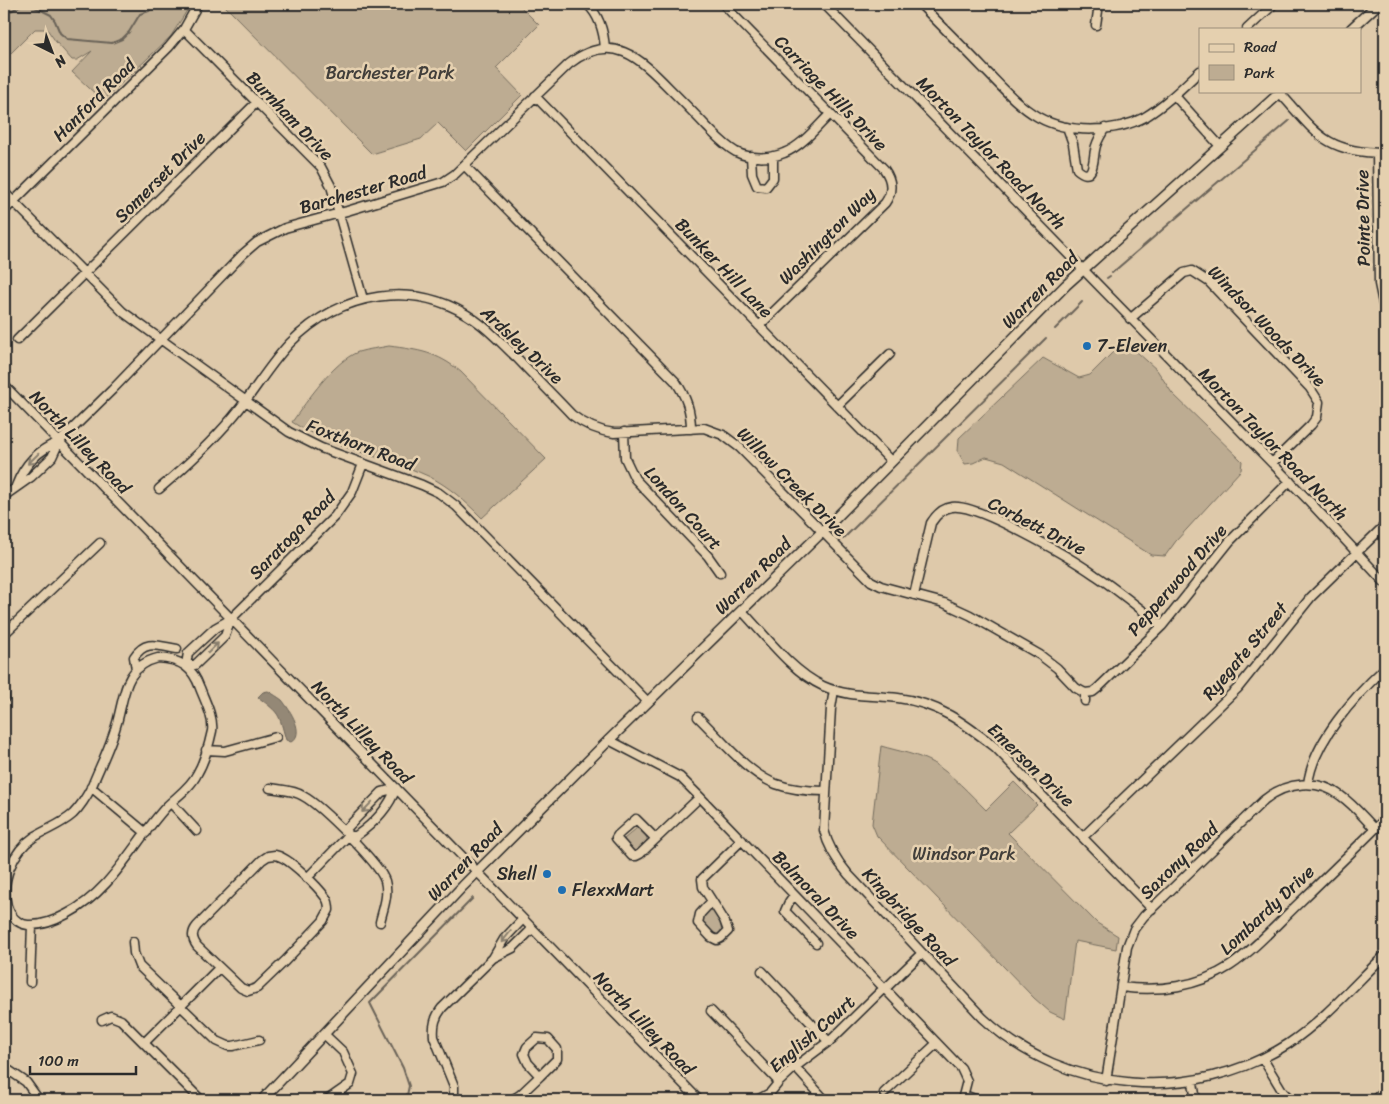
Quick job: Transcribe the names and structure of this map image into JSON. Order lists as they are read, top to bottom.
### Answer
{
  "streets": {
    "main road": ["Warren Road"],
    "street": [
      "Carriage Hills Drive",
      "Hanford Road",
      "Burnham Drive",
      "Morton Taylor Road North",
      "Somerset Drive",
      "Barchester Road",
      "Pointe Drive",
      "Washington Way",
      "Bunker Hill Lane",
      "Windsor Woods Drive",
      "Ardsley Drive",
      "North Lilley Road",
      "Foxthorn Road",
      "Willow Creek Drive",
      "London Court",
      "Corbett Drive",
      "Saratoga Road",
      "Pepperwood Drive",
      "Ryegate Street",
      "Emerson Drive",
      "Saxony Road",
      "Balmoral Drive",
      "Lombardy Drive",
      "Kingbridge Road",
      "English Court"
    ]
  },
  "crossings": [
    ["Carriage Hills Drive", "Barchester Road"],
    ["Carriage Hills Drive", "Washington Way"],
    ["Hanford Road", "Burnham Drive"],
    ["Hanford Road", "Foxthorn Road"],
    ["Burnham Drive", "Somerset Drive"],
    ["Burnham Drive", "Barchester Road"],
    ["Burnham Drive", "Ardsley Drive"],
    ["Morton Taylor Road North", "Warren Road"],
    ["Morton Taylor Road North", "Windsor Woods Drive"],
    ["Morton Taylor Road North", "Pepperwood Drive"],
    ["Morton Taylor Road North", "Ryegate Street"],
    ["Somerset Drive", "Foxthorn Road"],
    ["Barchester Road", "Bunker Hill Lane"],
    ["Barchester Road", "North Lilley Road"],
    ["Barchester Road", "Foxthorn Road"],
    ["Washington Way", "Bunker Hill Lane"],
    ["Bunker Hill Lane", "Warren Road"],
    ["Warren Road", "North Lilley Road"],
    ["Warren Road", "Foxthorn Road"],
    ["Warren Road", "Willow Creek Drive"],
    ["Warren Road", "Emerson Drive"],
    ["Warren Road", "Balmoral Drive"],
    ["Ardsley Drive", "Foxthorn Road"],
    ["Ardsley Drive", "Willow Creek Drive"],
    ["Ardsley Drive", "London Court"],
    ["North Lilley Road", "Saratoga Road"],
    ["Foxthorn Road", "Saratoga Road"],
    ["Willow Creek Drive", "Corbett Drive"],
    ["Willow Creek Drive", "Pepperwood Drive"],
    ["Corbett Drive", "Pepperwood Drive"],
    ["Ryegate Street", "Emerson Drive"],
    ["Emerson Drive", "Saxony Road"],
    ["Emerson Drive", "Kingbridge Road"],
    ["Saxony Road", "Lombardy Drive"],
    ["Saxony Road", "Kingbridge Road"],
    ["Balmoral Drive", "English Court"],
    ["Kingbridge Road", "English Court"]
  ],
  "parks": ["Barchester Park", "Windsor Park"],
  "places": ["7-Eleven", "Shell", "FlexxMart"],
  "legend": ["Road", "Park"],
  "scale_bar": "100 m",
  "north": "bottom right"
}
